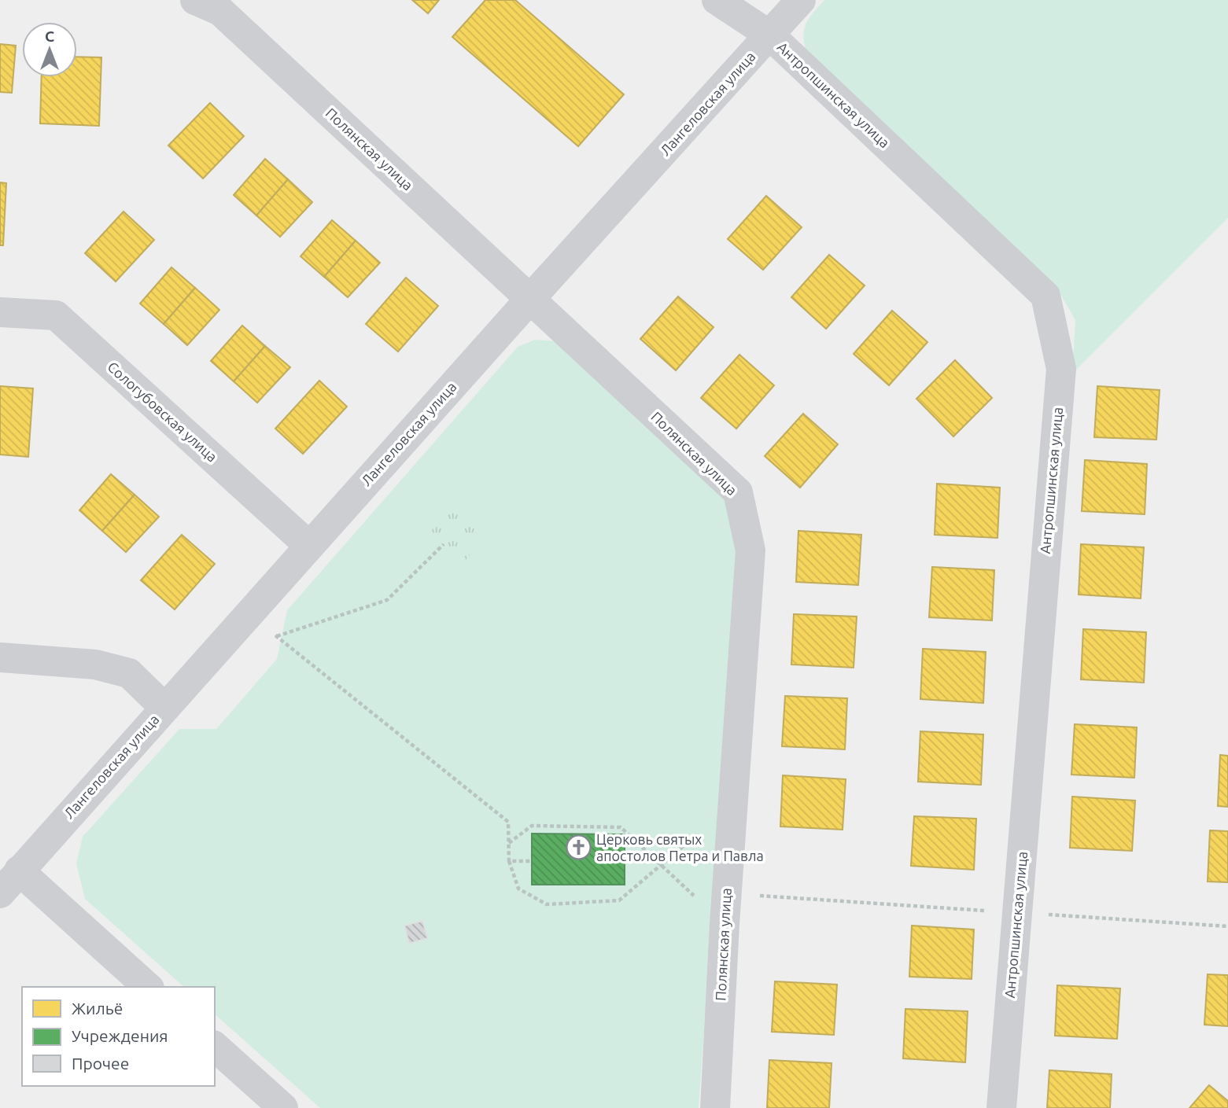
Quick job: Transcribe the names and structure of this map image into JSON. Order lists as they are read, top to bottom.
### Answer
{
  "streets": {
    "street": [
      "Антропшинская улица",
      "Лангеловская улица",
      "Полянская улица",
      "Сологубовская улица"
    ]
  },
  "crossings": [
    ["Антропшинская улица", "Лангеловская улица"],
    ["Лангеловская улица", "Полянская улица"],
    ["Лангеловская улица", "Сологубовская улица"]
  ],
  "places": {
    "church": ["Церковь святых апостолов Петра и Павла"]
  },
  "legend": ["Жильё", "Учреждения", "Прочее"],
  "north": "top"
}
